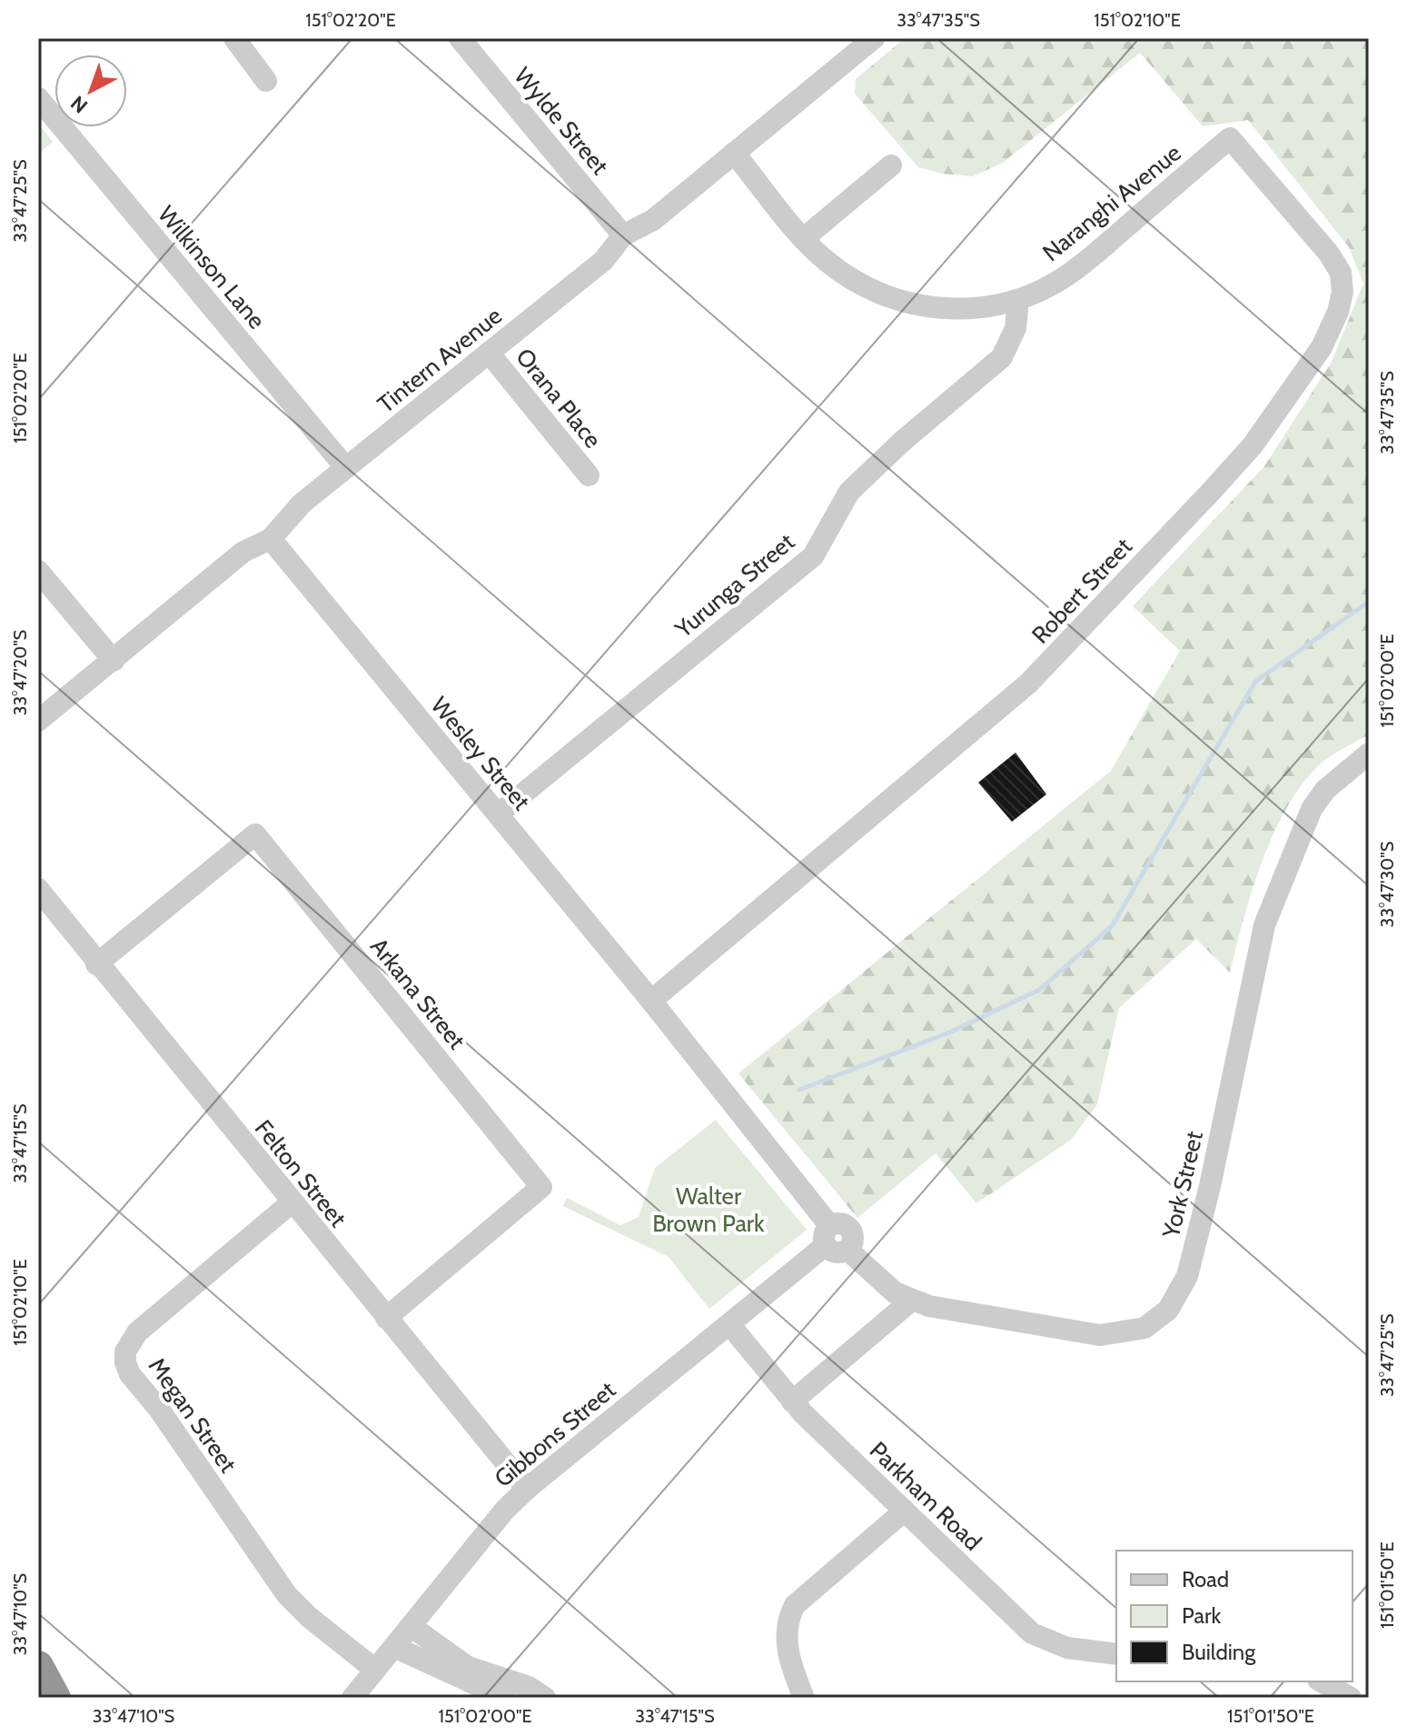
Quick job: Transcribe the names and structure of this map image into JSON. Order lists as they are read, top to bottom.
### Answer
{
  "streets": {
    "street": [
      "Wylde Street",
      "Naranghi Avenue",
      "Wilkinson Lane",
      "Tintern Avenue",
      "Orana Place",
      "Yurunga Street",
      "Robert Street",
      "Wesley Street",
      "Arkana Street",
      "Felton Street",
      "York Street",
      "Megan Street",
      "Gibbons Street",
      "Parkham Road"
    ]
  },
  "crossings": [
    ["Wylde Street", "Tintern Avenue"],
    ["Naranghi Avenue", "Tintern Avenue"],
    ["Naranghi Avenue", "Yurunga Street"],
    ["Naranghi Avenue", "Robert Street"],
    ["Wilkinson Lane", "Tintern Avenue"],
    ["Tintern Avenue", "Orana Place"],
    ["Tintern Avenue", "Wesley Street"],
    ["Yurunga Street", "Wesley Street"],
    ["Robert Street", "Wesley Street"],
    ["Robert Street", "York Street"],
    ["Wesley Street", "York Street"],
    ["Arkana Street", "Felton Street"],
    ["Felton Street", "Megan Street"],
    ["Felton Street", "Gibbons Street"],
    ["York Street", "Gibbons Street"],
    ["Megan Street", "Gibbons Street"],
    ["Gibbons Street", "Parkham Road"]
  ],
  "parks": ["Walter Brown Park"],
  "legend": ["Road", "Park", "Building"],
  "north": "bottom left",
  "coordinates": [
    "151°02'20\"E",
    "33°47'35\"S",
    "151°02'10\"E",
    "33°47'25\"S",
    "33°47'20\"S",
    "151°02'00\"E",
    "33°47'30\"S",
    "33°47'15\"S",
    "151°01'50\"E",
    "33°47'10\"S"
  ]
}
